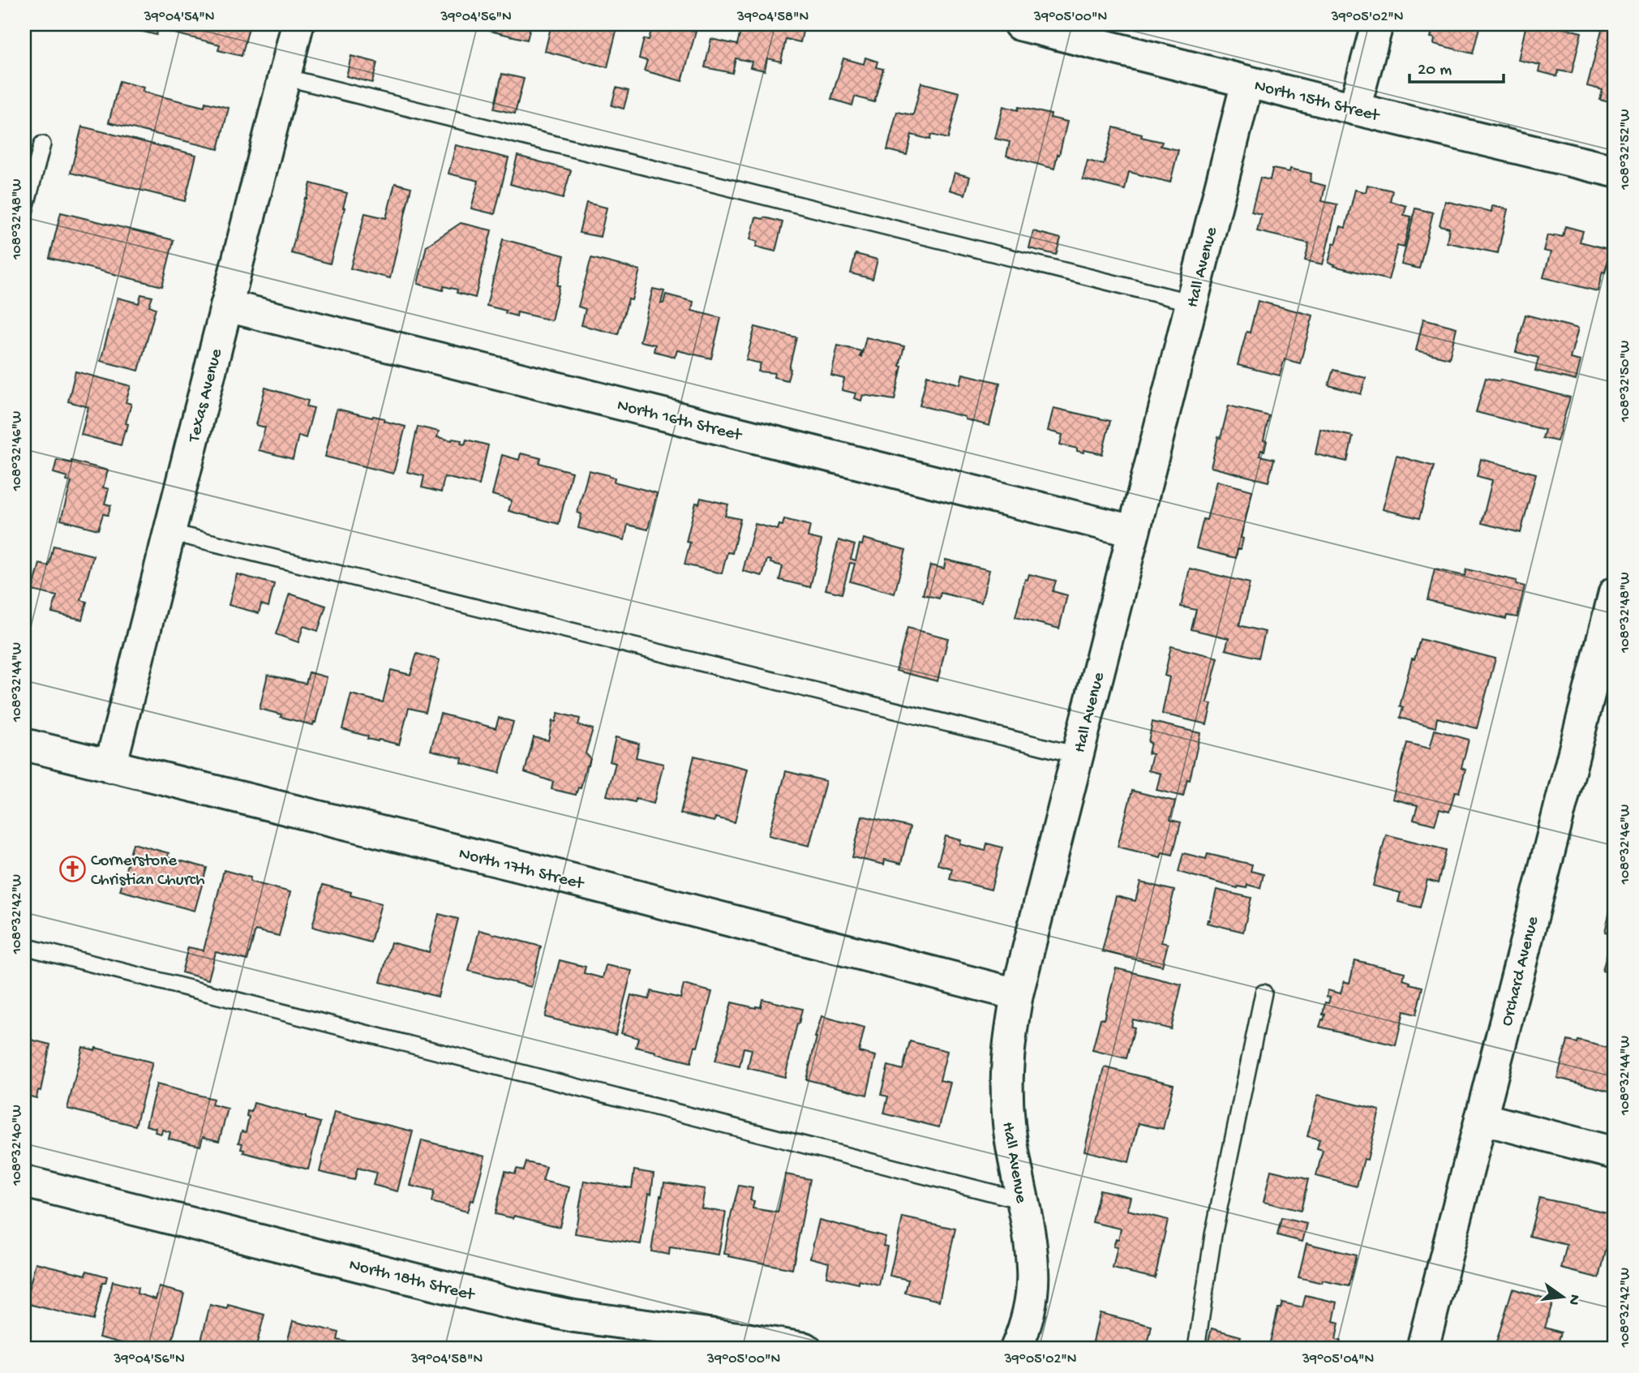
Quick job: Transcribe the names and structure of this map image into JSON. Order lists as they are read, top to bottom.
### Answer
{
  "streets": {
    "street": [
      "North 15th Street",
      "Hall Avenue",
      "Texas Avenue",
      "North 16th Street",
      "North 17th Street",
      "Orchard Avenue",
      "North 18th Street"
    ]
  },
  "crossings": [
    ["North 15th Street", "Hall Avenue"],
    ["Hall Avenue", "North 16th Street"],
    ["Hall Avenue", "North 17th Street"],
    ["Texas Avenue", "North 16th Street"],
    ["Texas Avenue", "North 17th Street"]
  ],
  "places": {
    "church": ["Cornerstone Christian Church"]
  },
  "scale_bar": "20 m",
  "north": "right",
  "coordinates": [
    "39°04'54\"N",
    "39°04'56\"N",
    "39°04'58\"N",
    "39°05'00\"N",
    "39°05'02\"N",
    "108°32'52\"W",
    "108°32'48\"W",
    "108°32'50\"W",
    "108°32'46\"W",
    "108°32'44\"W",
    "108°32'42\"W",
    "108°32'40\"W",
    "39°05'04\"N"
  ]
}
